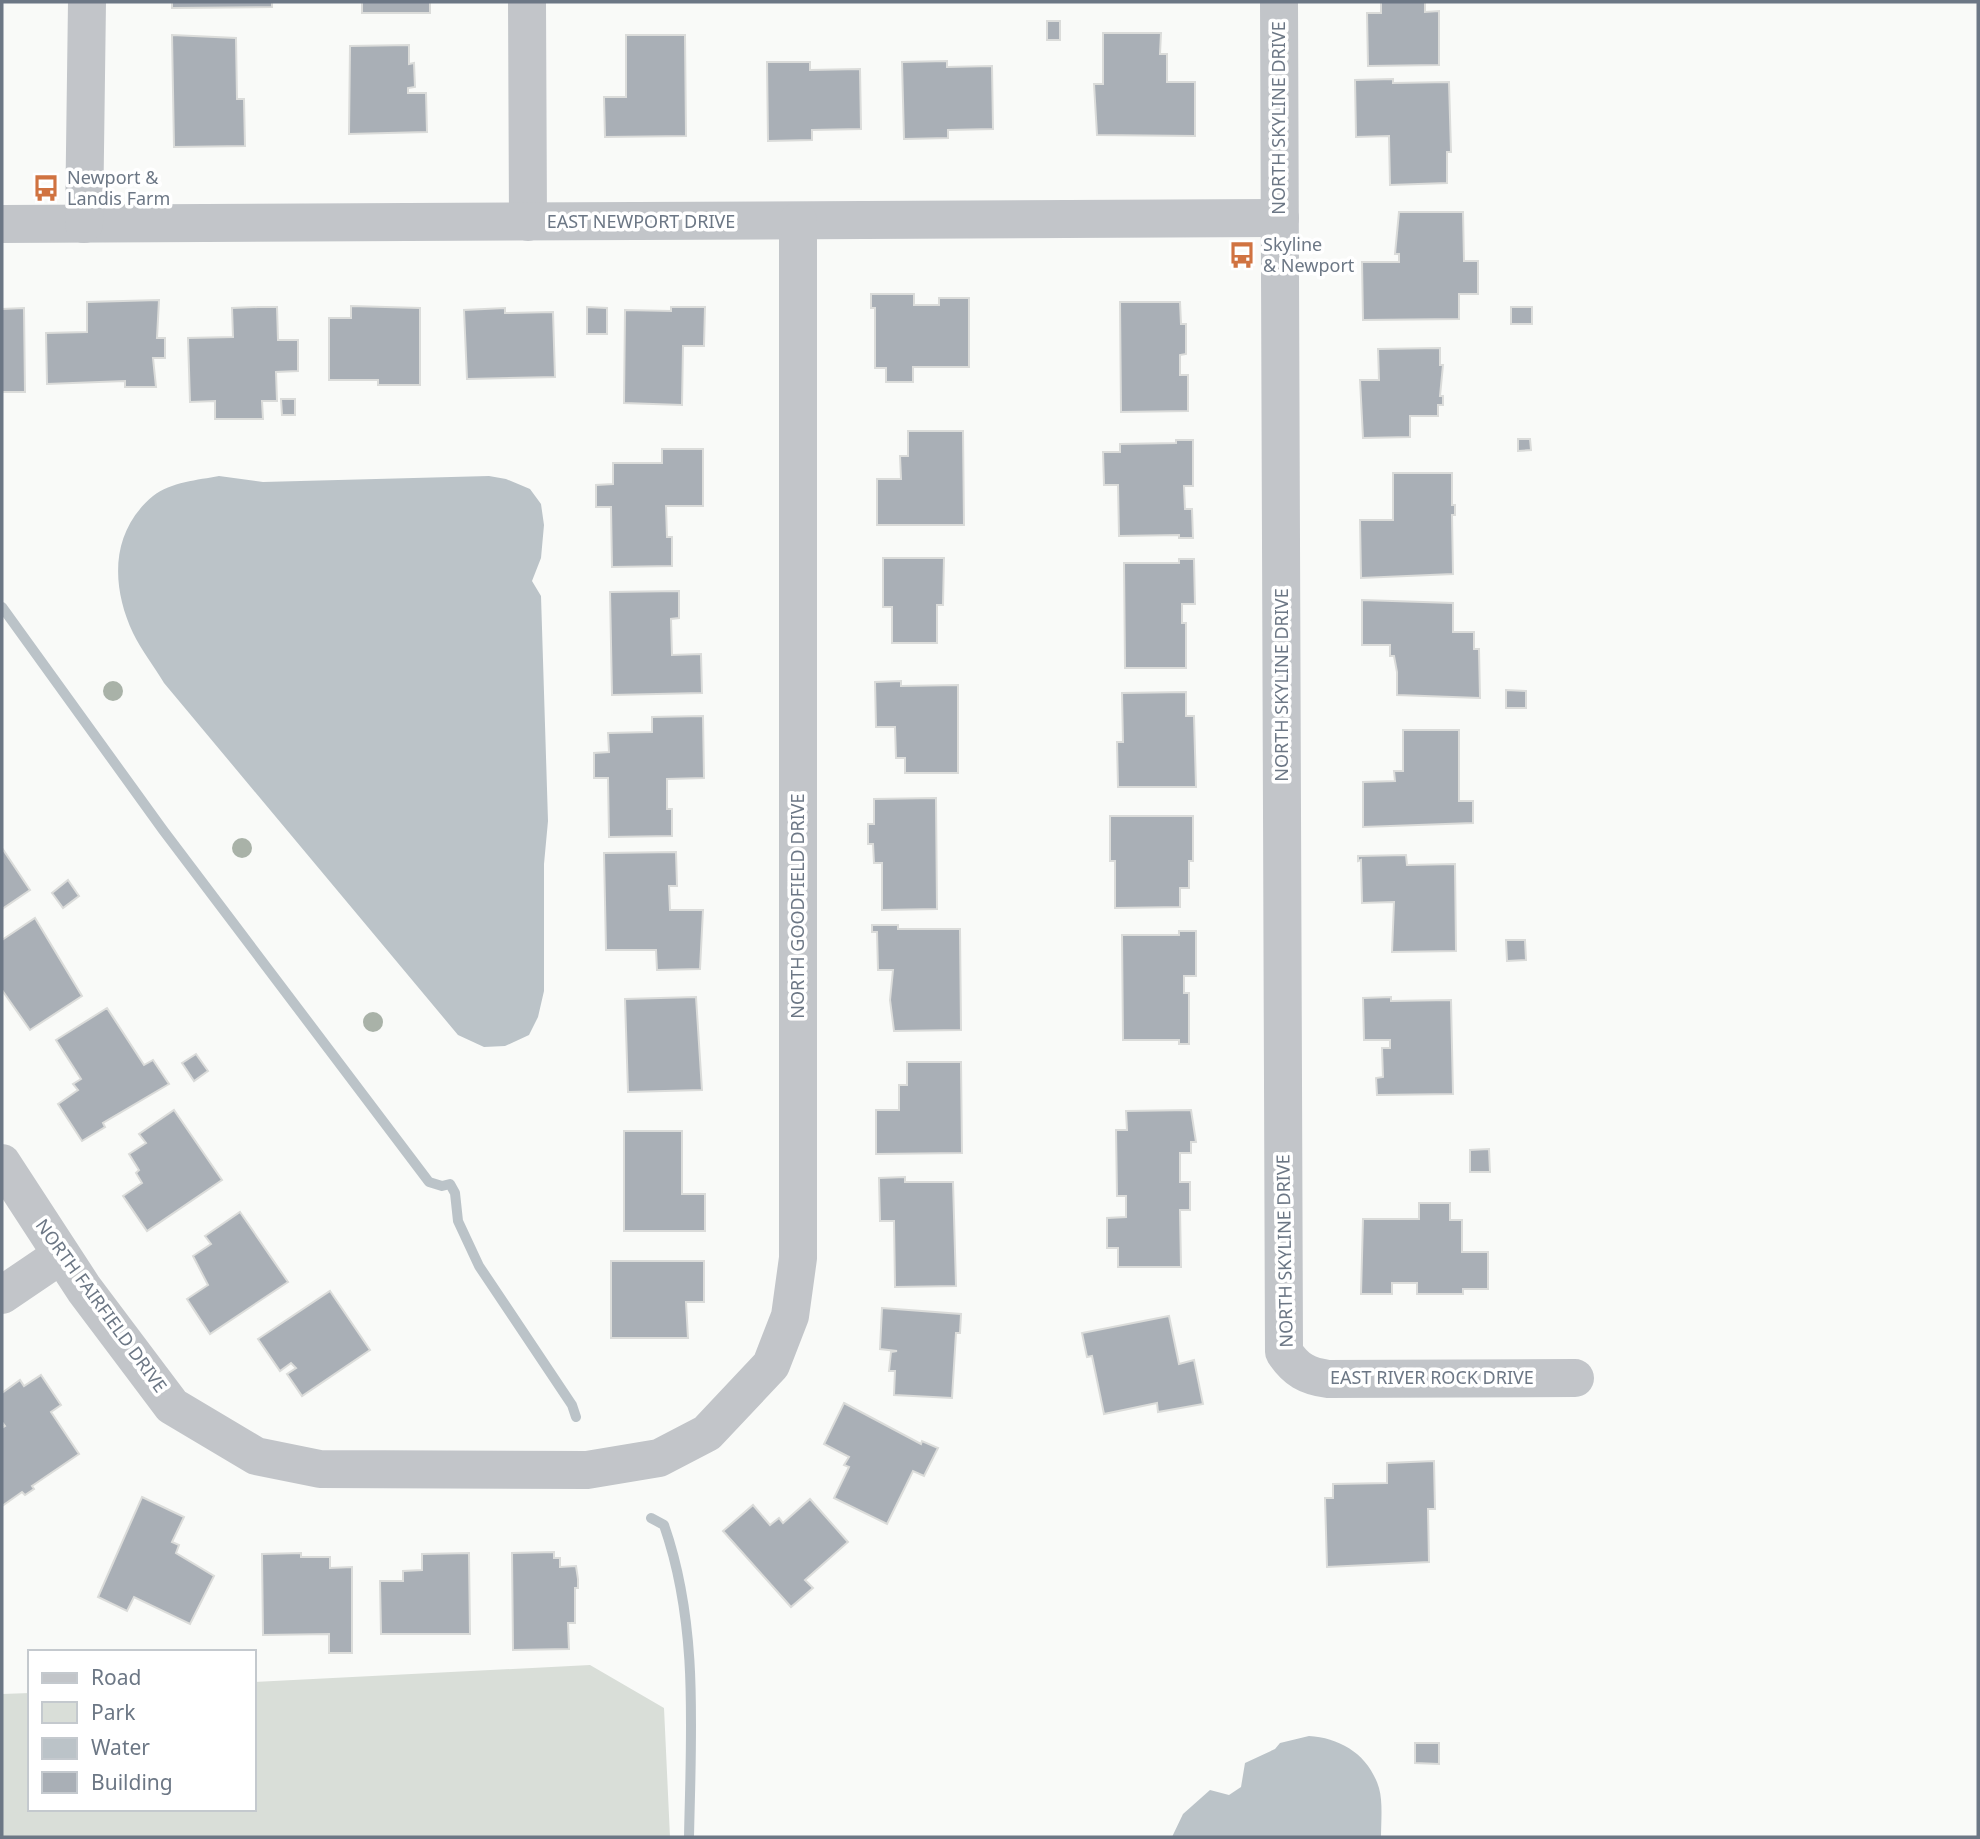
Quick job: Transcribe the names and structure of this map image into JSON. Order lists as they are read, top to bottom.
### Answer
{
  "streets": {
    "street": [
      "NORTH SKYLINE DRIVE",
      "EAST NEWPORT DRIVE",
      "NORTH GOODFIELD DRIVE",
      "NORTH FAIRFIELD DRIVE",
      "EAST RIVER ROCK DRIVE"
    ]
  },
  "crossings": [
    ["NORTH SKYLINE DRIVE", "EAST NEWPORT DRIVE"],
    ["NORTH SKYLINE DRIVE", "EAST RIVER ROCK DRIVE"],
    ["EAST NEWPORT DRIVE", "NORTH GOODFIELD DRIVE"],
    ["NORTH GOODFIELD DRIVE", "NORTH FAIRFIELD DRIVE"]
  ],
  "places": {
    "bus stop": ["Newport & Landis Farm", "Skyline & Newport"]
  },
  "legend": [
    "Road",
    "Park",
    "Water",
    "Building"
  ]
}
